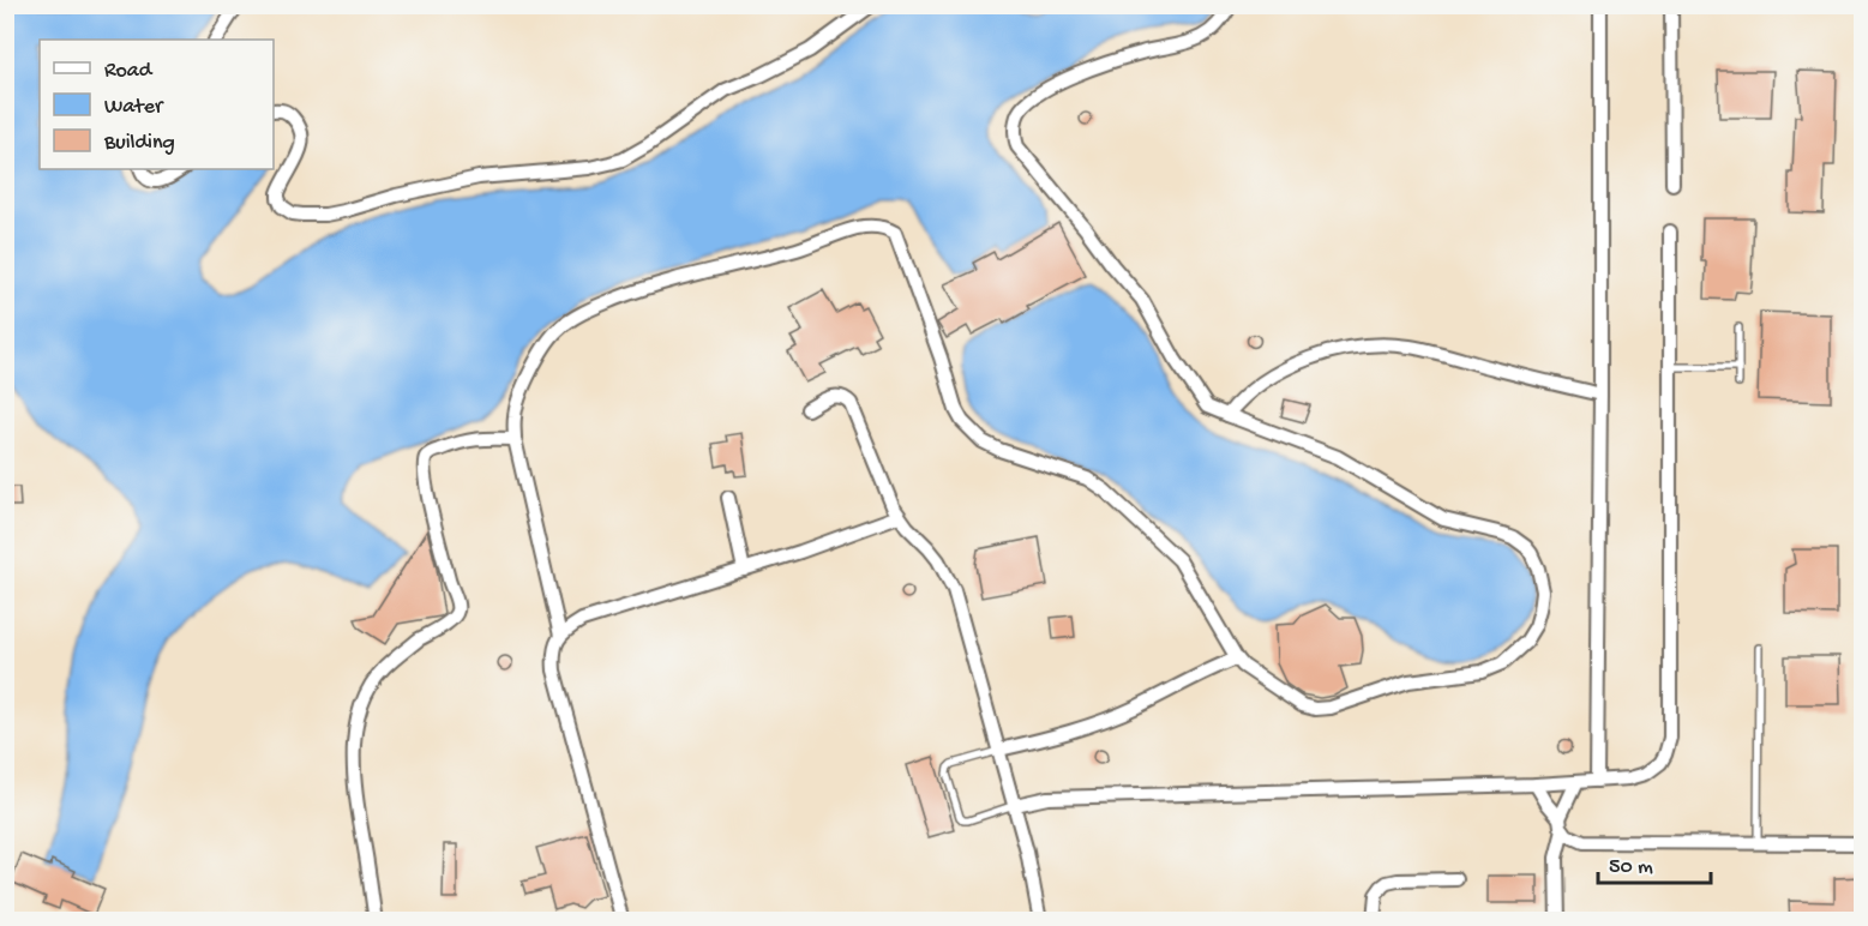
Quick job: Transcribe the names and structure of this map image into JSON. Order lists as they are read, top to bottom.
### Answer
{
  "legend": ["Road", "Water", "Building"],
  "scale_bar": "50 m"
}
